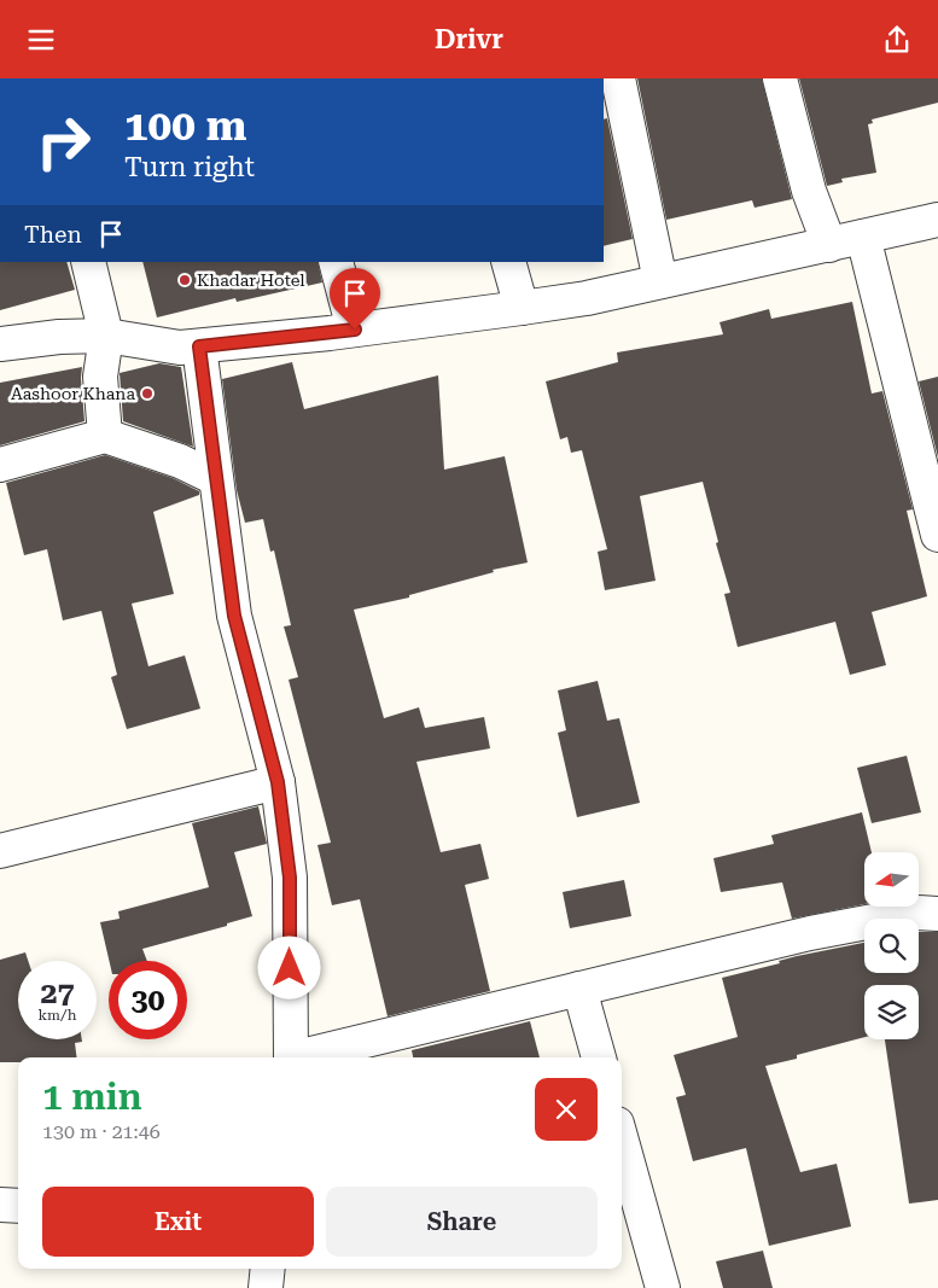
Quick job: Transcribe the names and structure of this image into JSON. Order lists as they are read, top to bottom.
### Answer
{
  "places": ["Khadar Hotel", "Aashoor Khana"],
  "north": "left",
  "page": {
    "header": "Drivr",
    "turn": ["100 m", "Turn right"],
    "then": "Then",
    "speed": "27 km/h",
    "limit": "30",
    "heading": ["1 min", "130 m · 21:46"],
    "buttons": ["Exit", "Share"]
  }
}
